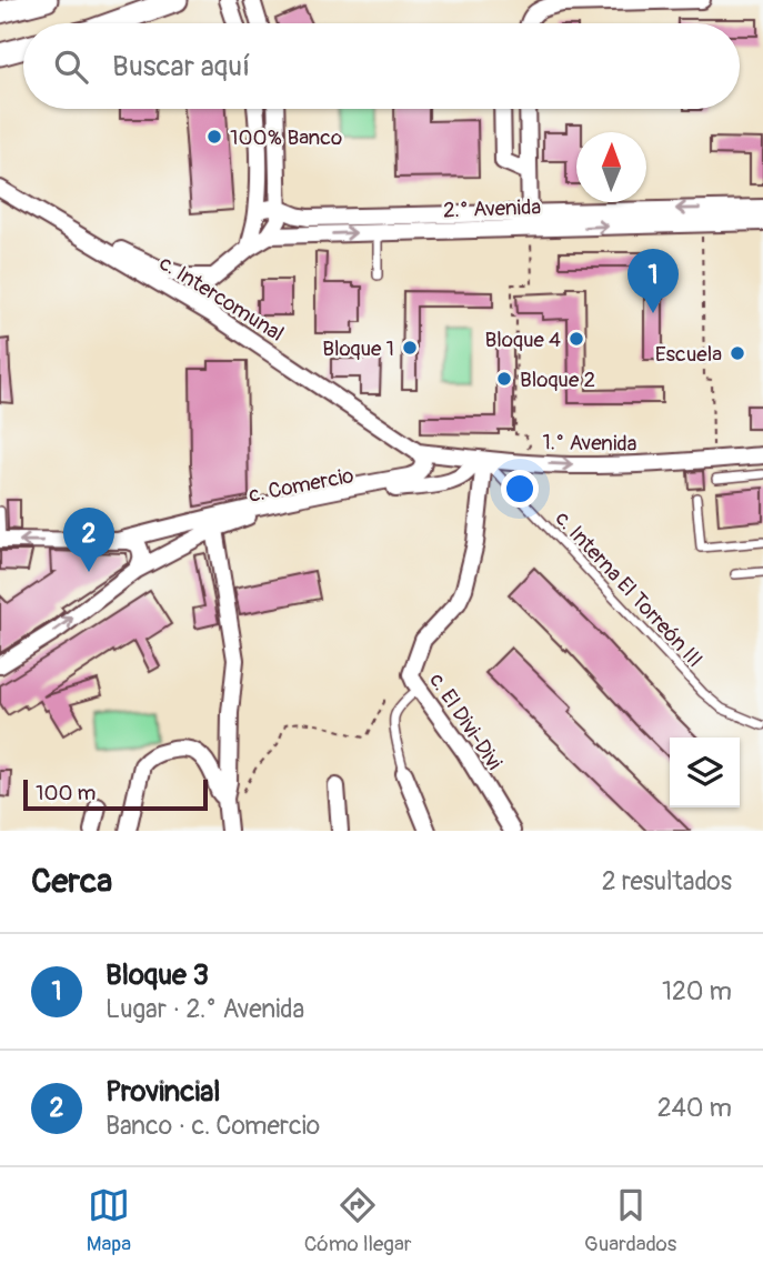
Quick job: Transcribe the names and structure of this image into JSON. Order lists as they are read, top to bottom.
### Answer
{
  "streets": {
    "street": [
      "2.° Avenida",
      "c. Intercomunal",
      "1.° Avenida",
      "c. Comercio",
      "c. El Divi-Divi"
    ],
    "lane": ["c. Interna El Torreón III"]
  },
  "crossings": [
    ["2.° Avenida", "c. Intercomunal"],
    ["c. Intercomunal", "1.° Avenida"],
    ["1.° Avenida", "c. Comercio"],
    ["1.° Avenida", "c. Interna El Torreón III"],
    ["1.° Avenida", "c. El Divi-Divi"],
    ["c. Comercio", "c. Interna El Torreón III"],
    ["c. Comercio", "c. El Divi-Divi"],
    ["c. Interna El Torreón III", "c. El Divi-Divi"]
  ],
  "one_way": ["1.° Avenida"],
  "places": [
    "100% Banco",
    "Bloque 4",
    "Bloque 1",
    "Escuela",
    "Bloque 2"
  ],
  "scale_bar": "100 m",
  "north": "top",
  "page": {
    "search": "Buscar aquí",
    "pins": ["1", "2"],
    "scale": "100 m",
    "heading": ["Cerca", "2 resultados"],
    "list": [
      {
        "mark": "1",
        "name": "Bloque 3",
        "note": "Lugar · 2.° Avenida",
        "value": "120 m"
      },
      {
        "mark": "2",
        "name": "Provincial",
        "note": "Banco · c. Comercio",
        "value": "240 m"
      }
    ],
    "nav": ["Mapa", "Cómo llegar", "Guardados"]
  }
}
